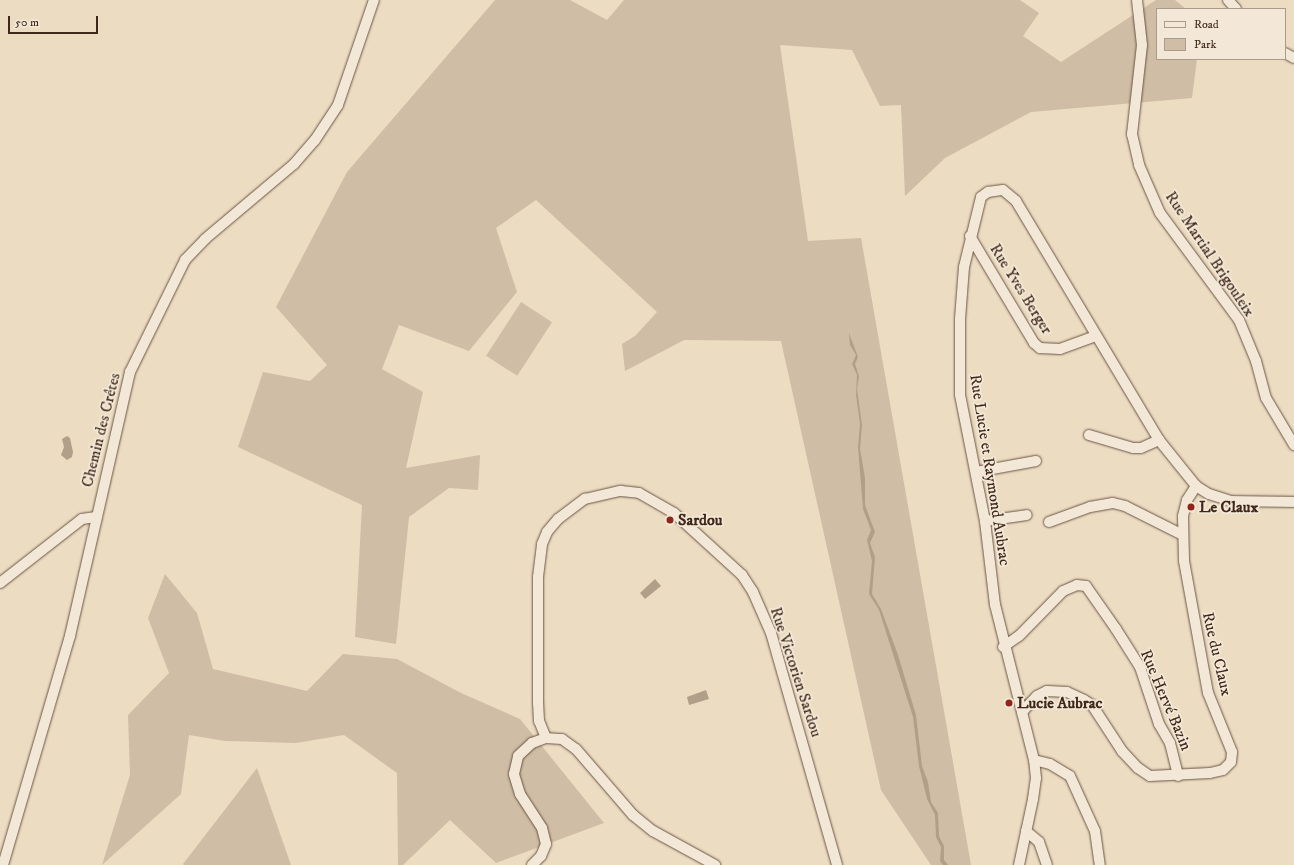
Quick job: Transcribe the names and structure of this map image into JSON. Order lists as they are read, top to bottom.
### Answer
{
  "streets": {
    "street": [
      "Rue Martial Brigouleix",
      "Rue Yves Berger",
      "Chemin des Crêtes",
      "Rue Lucie et Raymond Aubrac",
      "Rue du Claux",
      "Rue Victorien Sardou",
      "Rue Hervé Bazin"
    ]
  },
  "crossings": [
    ["Rue Yves Berger", "Rue Lucie et Raymond Aubrac"],
    ["Rue Lucie et Raymond Aubrac", "Rue du Claux"],
    ["Rue Lucie et Raymond Aubrac", "Rue Hervé Bazin"],
    ["Rue du Claux", "Rue Hervé Bazin"]
  ],
  "places": ["Le Claux", "Sardou", "Lucie Aubrac"],
  "legend": ["Road", "Park"],
  "scale_bar": "50 m"
}
